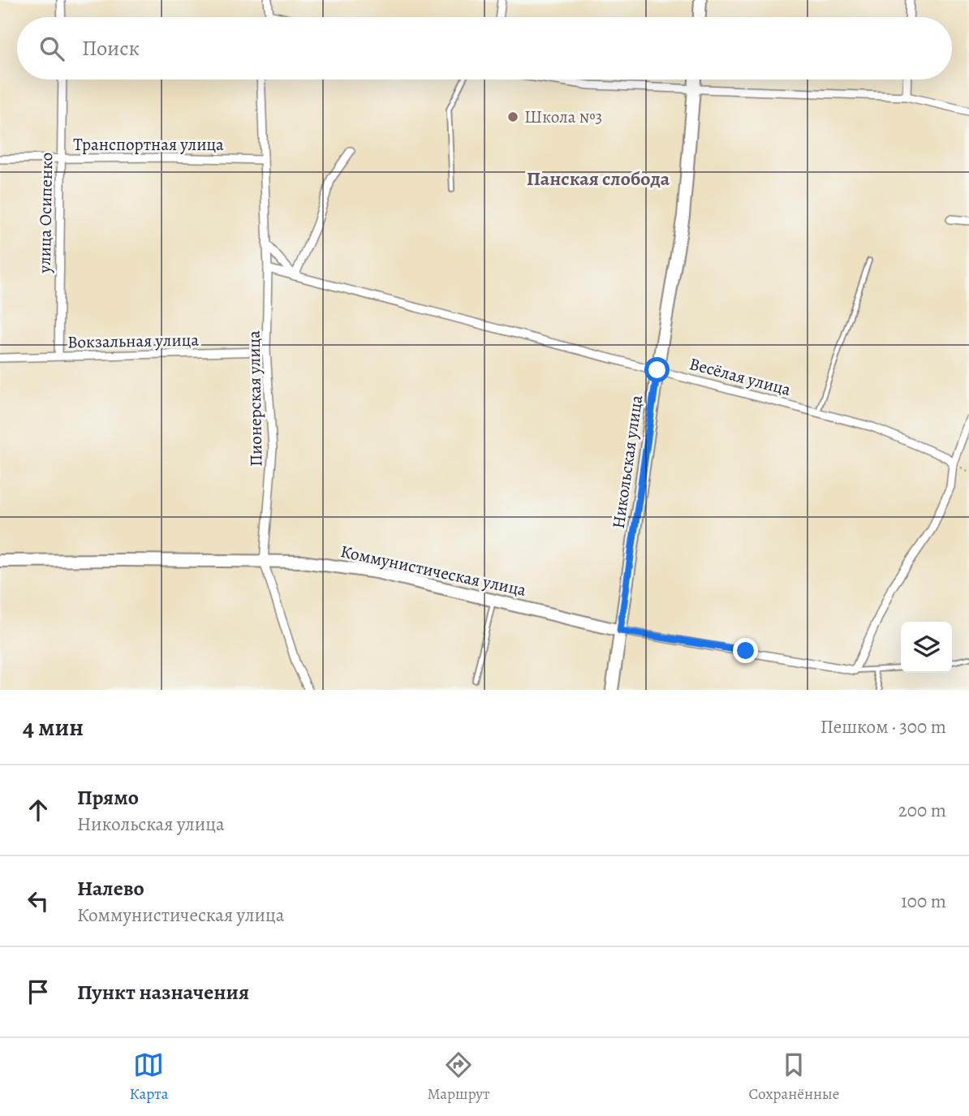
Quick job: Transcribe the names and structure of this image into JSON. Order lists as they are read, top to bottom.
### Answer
{
  "streets": {
    "main road": ["Никольская улица", "Коммунистическая улица"],
    "street": [
      "Транспортная улица",
      "улица Осипенко",
      "Вокзальная улица",
      "Весёлая улица",
      "Пионерская улица"
    ]
  },
  "crossings": [
    ["Транспортная улица", "улица Осипенко"],
    ["Транспортная улица", "Пионерская улица"],
    ["улица Осипенко", "Вокзальная улица"],
    ["Вокзальная улица", "Пионерская улица"],
    ["Весёлая улица", "Никольская улица"],
    ["Пионерская улица", "Коммунистическая улица"],
    ["Никольская улица", "Коммунистическая улица"]
  ],
  "districts": ["Панская слобода"],
  "places": ["Школа №3"],
  "page": {
    "search": "Поиск",
    "heading": ["4 мин", "Пешком · 300 m"],
    "list": [
      ["Прямо", "Никольская улица", "200 m"],
      ["Налево", "Коммунистическая улица", "100 m"],
      "Пункт назначения"
    ],
    "nav": ["Карта", "Маршрут", "Сохранённые"]
  }
}
